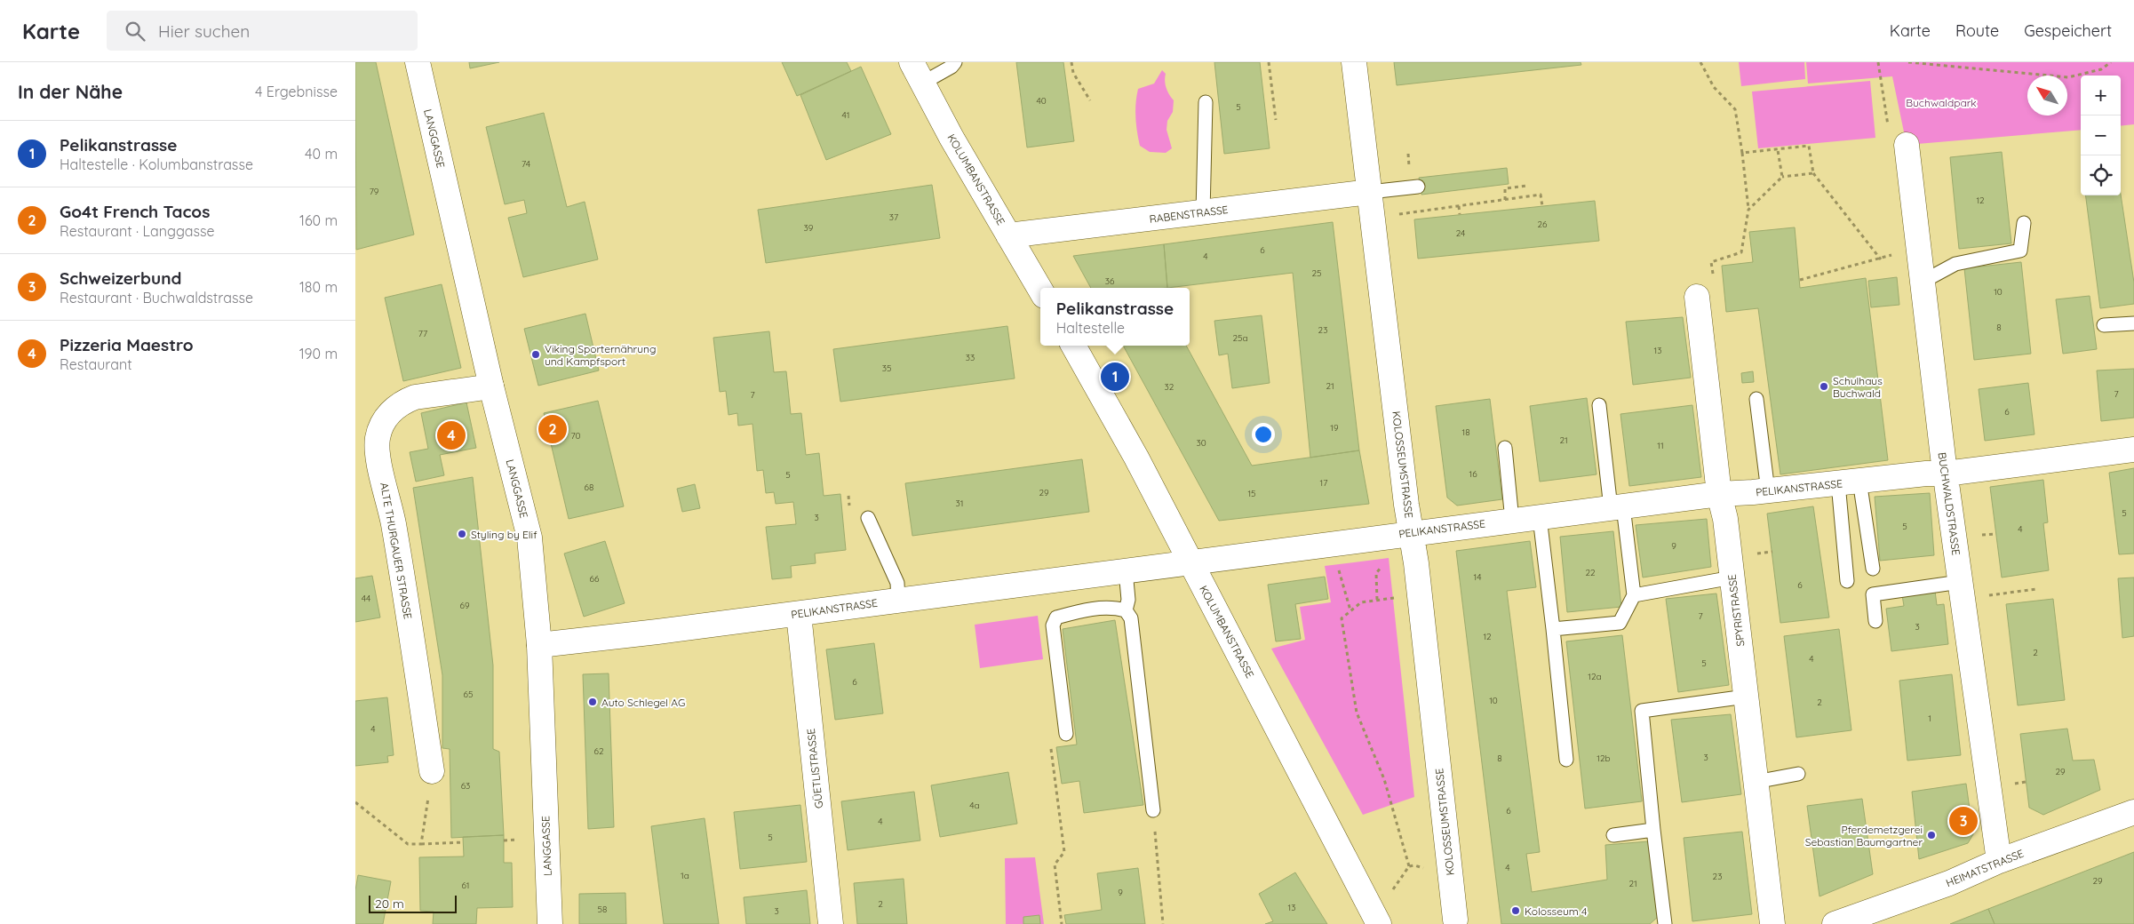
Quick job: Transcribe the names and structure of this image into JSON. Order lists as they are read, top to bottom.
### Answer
{
  "streets": {
    "street": [
      "LANGGASSE",
      "KOLUMBANSTRASSE",
      "RABENSTRASSE",
      "KOLOSSEUMSTRASSE",
      "PELIKANSTRASSE",
      "BUCHWALDSTRASSE",
      "ALTE THURGAUER STRASSE",
      "SPYRISTRASSE",
      "GÜETLISTRASSE",
      "HEIMATSTRASSE"
    ]
  },
  "crossings": [
    ["LANGGASSE", "PELIKANSTRASSE"],
    ["LANGGASSE", "ALTE THURGAUER STRASSE"],
    ["KOLUMBANSTRASSE", "RABENSTRASSE"],
    ["KOLUMBANSTRASSE", "PELIKANSTRASSE"],
    ["RABENSTRASSE", "KOLOSSEUMSTRASSE"],
    ["KOLOSSEUMSTRASSE", "PELIKANSTRASSE"],
    ["PELIKANSTRASSE", "BUCHWALDSTRASSE"],
    ["PELIKANSTRASSE", "SPYRISTRASSE"],
    ["PELIKANSTRASSE", "GÜETLISTRASSE"],
    ["BUCHWALDSTRASSE", "HEIMATSTRASSE"]
  ],
  "parks": ["Buchwaldpark"],
  "places": [
    "Viking Sporternährung und Kampfsport",
    "Schulhaus Buchwald",
    "Styling by Elif",
    "Auto Schlegel AG",
    "Pferdemetzgerei Sebastian Baumgartner",
    "Kolosseum 4"
  ],
  "house_numbers": [
    "40",
    "5",
    "41",
    "74",
    "79",
    "12",
    "37",
    "26",
    "39",
    "24",
    "6",
    "4",
    "25",
    "36",
    "10",
    "8",
    "23",
    "77",
    "25a",
    "13",
    "33",
    "35",
    "21",
    "32",
    "7",
    "7",
    "6",
    "19",
    "18",
    "70",
    "21",
    "30",
    "11",
    "16",
    "5",
    "17",
    "68",
    "29",
    "15",
    "31",
    "5",
    "3",
    "5",
    "4",
    "9",
    "22",
    "14",
    "66",
    "6",
    "44",
    "69",
    "7",
    "3",
    "12",
    "2",
    "4",
    "5",
    "12a",
    "6",
    "65",
    "10",
    "2",
    "1",
    "4",
    "62",
    "3",
    "8",
    "12b",
    "29",
    "63",
    "4a",
    "6",
    "4",
    "5",
    "4",
    "1a",
    "23",
    "29",
    "21",
    "61",
    "9",
    "2",
    "13",
    "58",
    "3"
  ],
  "scale_bar": "20 m",
  "north": "top left",
  "page": {
    "header": "Karte",
    "search": "Hier suchen",
    "nav": ["Karte", "Route", "Gespeichert"],
    "heading": ["In der Nähe", "4 Ergebnisse"],
    "map_buttons": ["+", "−"],
    "list": [
      {
        "mark": "1",
        "name": "Pelikanstrasse",
        "note": "Haltestelle · Kolumbanstrasse",
        "value": "40 m"
      },
      {
        "mark": "2",
        "name": "Go4t French Tacos",
        "note": "Restaurant · Langgasse",
        "value": "160 m"
      },
      {
        "mark": "3",
        "name": "Schweizerbund",
        "note": "Restaurant · Buchwaldstrasse",
        "value": "180 m"
      },
      {
        "mark": "4",
        "name": "Pizzeria Maestro",
        "note": "Restaurant",
        "value": "190 m"
      }
    ],
    "popup": ["Pelikanstrasse", "Haltestelle"],
    "pins": [
      "1",
      "2",
      "4",
      "3"
    ],
    "scale": "20 m"
  }
}
